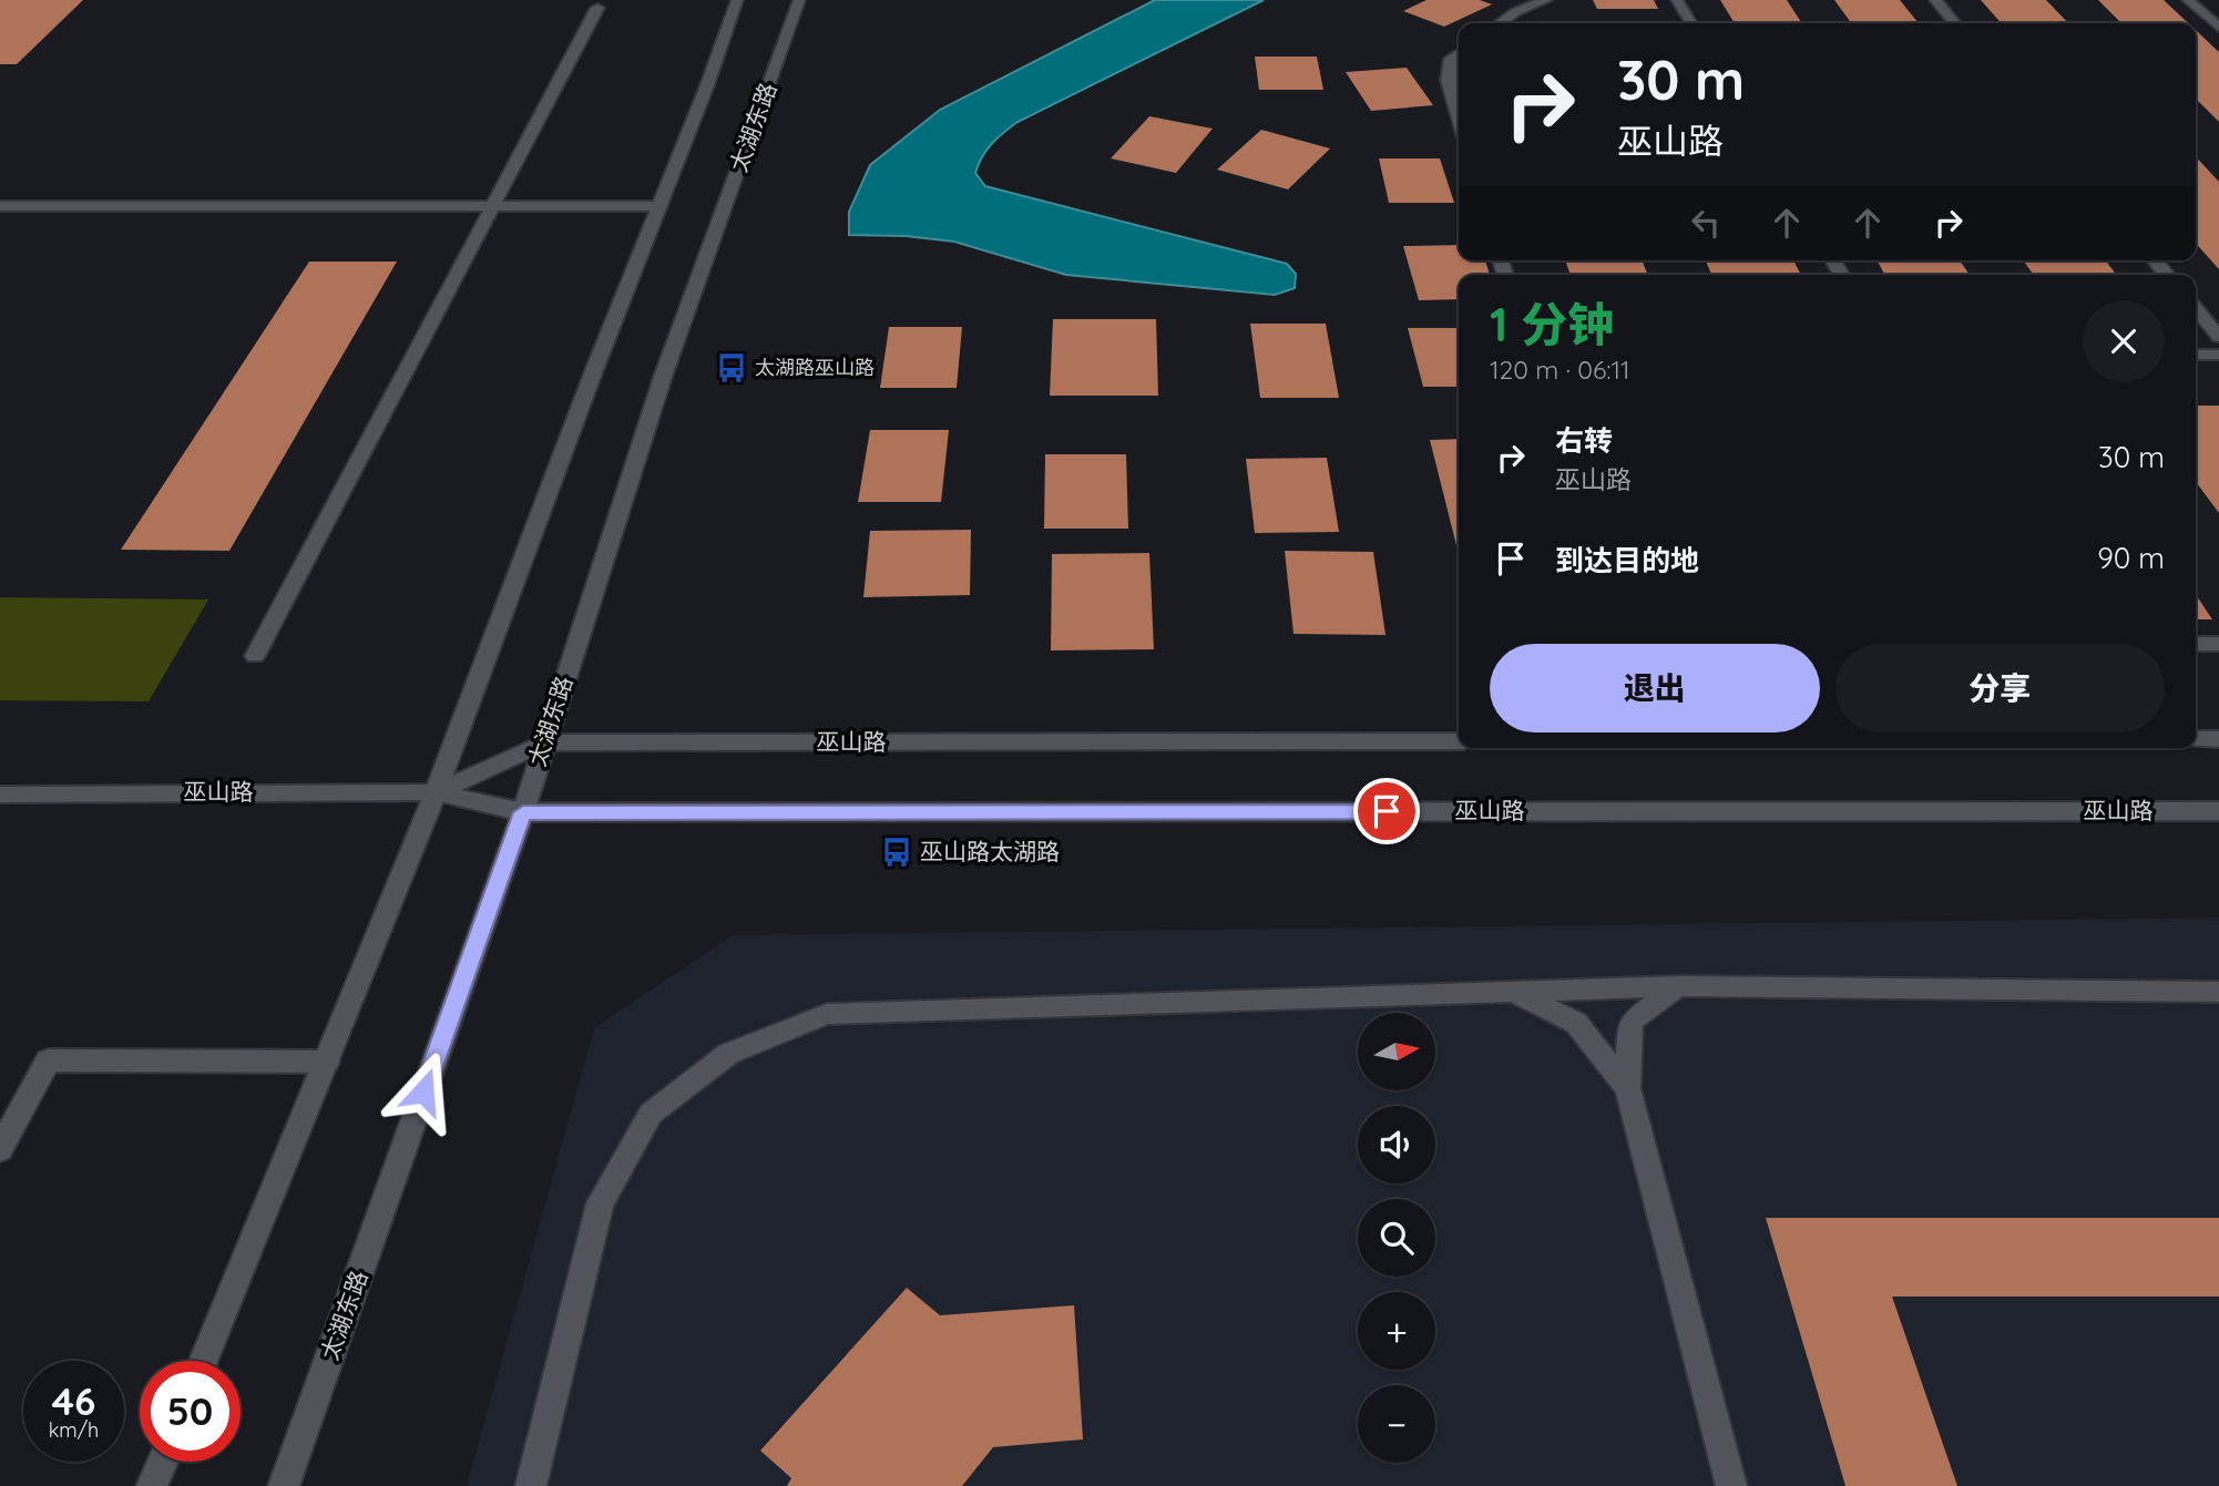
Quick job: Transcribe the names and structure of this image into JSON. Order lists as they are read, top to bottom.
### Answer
{
  "streets": {
    "main road": ["太湖东路", "巫山路"]
  },
  "crossings": [
    ["太湖东路", "巫山路"]
  ],
  "places": {
    "bus stop": ["太湖路巫山路", "巫山路太湖路"]
  },
  "north": "right",
  "page": {
    "turn": ["30 m", "巫山路"],
    "heading": ["1 分钟", "120 m · 06:11"],
    "list": [
      {
        "name": "右转",
        "note": "巫山路",
        "value": "30 m"
      },
      {
        "name": "到达目的地",
        "value": "90 m"
      }
    ],
    "buttons": ["退出", "分享"],
    "map_buttons": ["+", "−"],
    "speed": "46 km/h",
    "limit": "50"
  }
}
